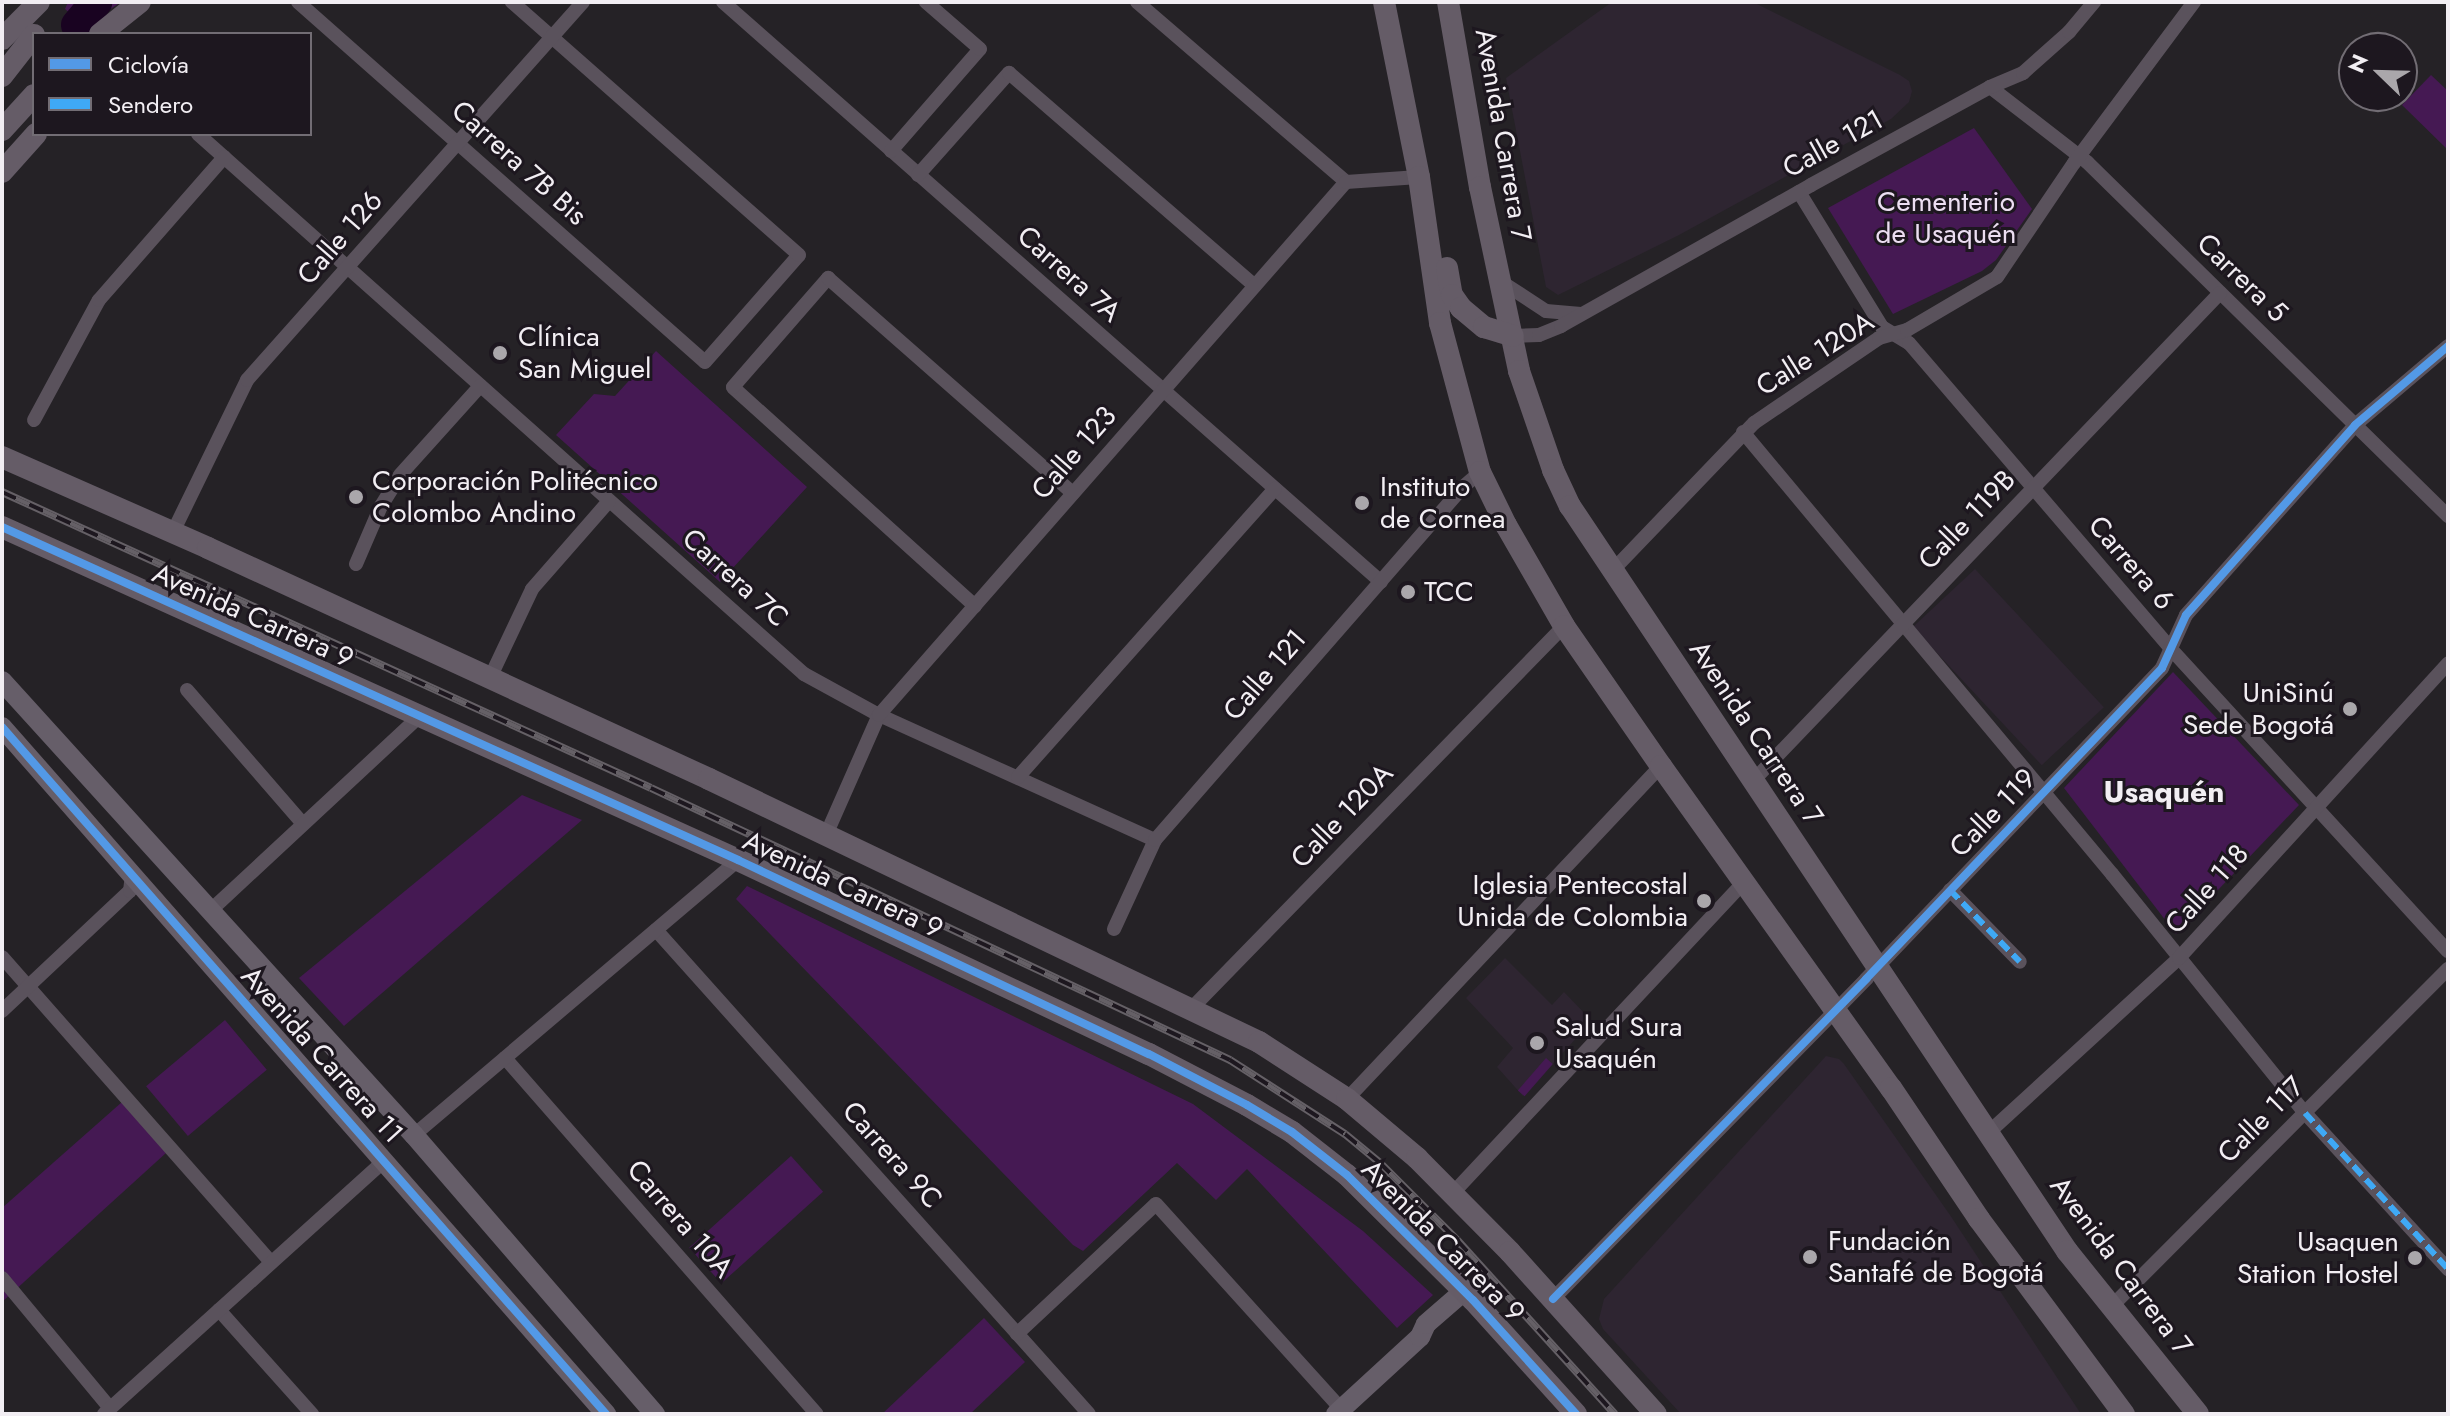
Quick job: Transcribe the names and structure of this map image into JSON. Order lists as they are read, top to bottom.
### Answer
{
  "streets": {
    "main road": ["Avenida Carrera 7", "Avenida Carrera 9", "Avenida Carrera 11"],
    "street": [
      "Calle 121",
      "Carrera 7B Bis",
      "Calle 126",
      "Carrera 7A",
      "Carrera 5",
      "Calle 120A",
      "Calle 123",
      "Calle 119B",
      "Carrera 6",
      "Carrera 7C",
      "Calle 119",
      "Calle 118",
      "Calle 117",
      "Carrera 9C",
      "Carrera 10A"
    ]
  },
  "crossings": [
    ["Avenida Carrera 7", "Calle 121"],
    ["Avenida Carrera 7", "Calle 120A"],
    ["Avenida Carrera 7", "Calle 119B"],
    ["Avenida Carrera 7", "Calle 119"],
    ["Avenida Carrera 7", "Calle 118"],
    ["Avenida Carrera 7", "Calle 117"],
    ["Calle 121", "Carrera 7A"],
    ["Calle 121", "Carrera 5"],
    ["Calle 121", "Carrera 6"],
    ["Calle 121", "Carrera 7C"],
    ["Carrera 7B Bis", "Calle 126"],
    ["Calle 126", "Carrera 7C"],
    ["Calle 126", "Avenida Carrera 9"],
    ["Carrera 7A", "Calle 123"],
    ["Carrera 5", "Calle 120A"],
    ["Carrera 5", "Calle 119B"],
    ["Carrera 5", "Calle 119"],
    ["Calle 120A", "Carrera 6"],
    ["Calle 120A", "Avenida Carrera 9"],
    ["Calle 123", "Carrera 7C"],
    ["Calle 123", "Avenida Carrera 9"],
    ["Calle 119B", "Carrera 6"],
    ["Carrera 6", "Calle 119"],
    ["Carrera 6", "Calle 118"],
    ["Avenida Carrera 9", "Calle 119"]
  ],
  "districts": ["Usaquén"],
  "parks": ["Cementerio de Usaquén"],
  "places": [
    "Clínica San Miguel",
    "Corporación Politécnico Colombo Andino",
    "Instituto de Cornea",
    "TCC",
    "UniSinú Sede Bogotá",
    "Iglesia Pentecostal Unida de Colombia",
    "Salud Sura Usaquén",
    "Fundación Santafé de Bogotá",
    "Usaquen Station Hostel"
  ],
  "legend": ["Ciclovía", "Sendero"],
  "north": "top left"
}
